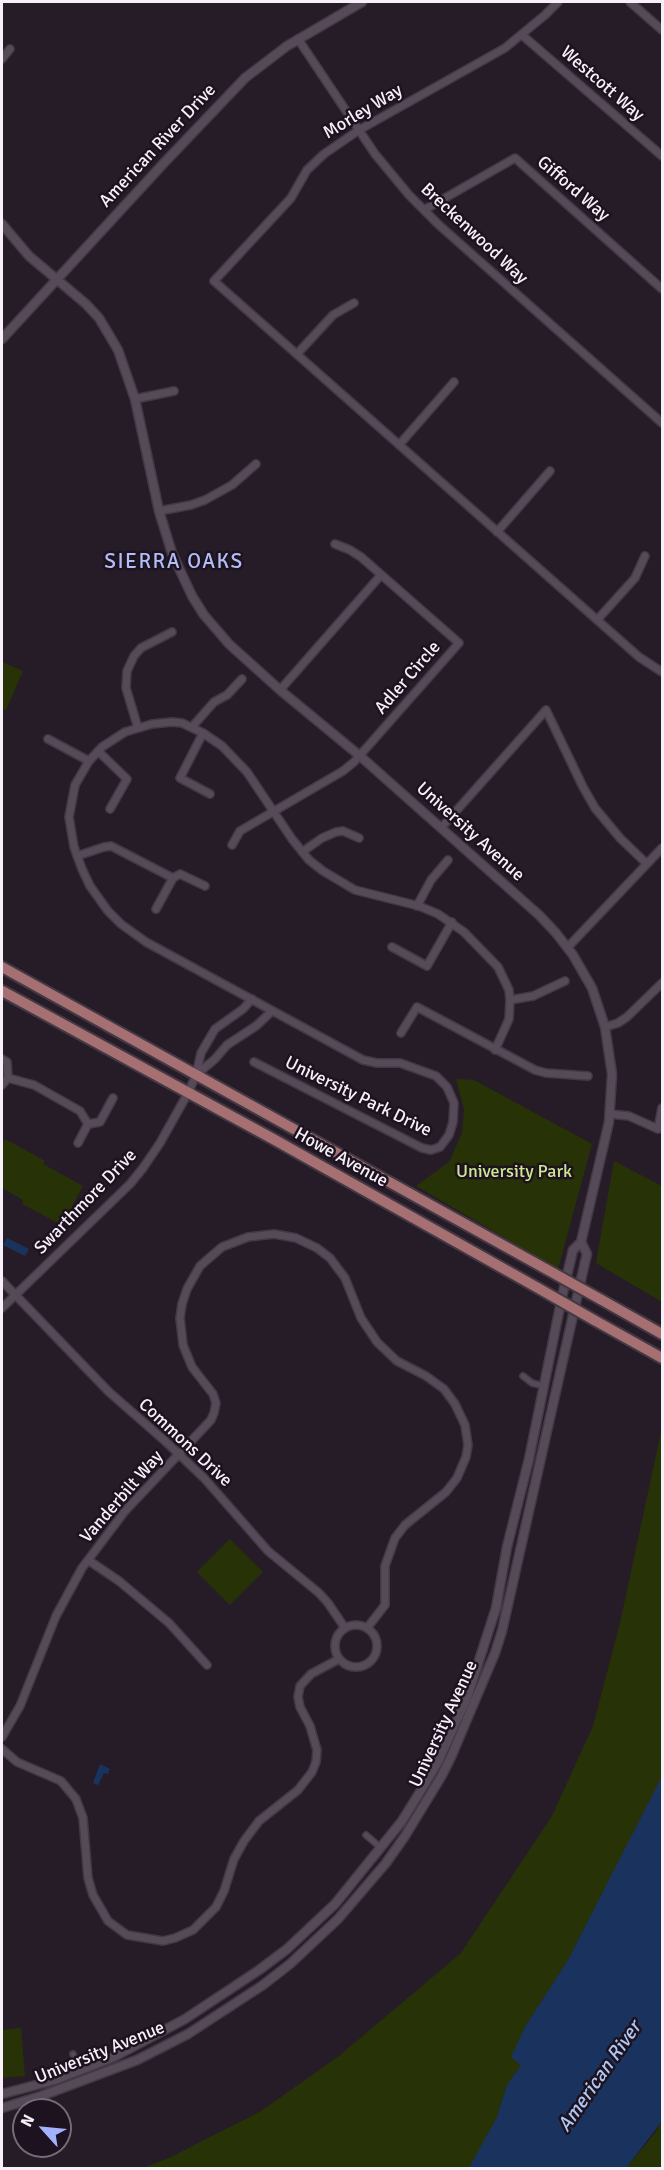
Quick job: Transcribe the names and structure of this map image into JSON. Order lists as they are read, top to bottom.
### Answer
{
  "streets": {
    "main road": ["Howe Avenue"],
    "street": [
      "Westcott Way",
      "Morley Way",
      "American River Drive",
      "Gifford Way",
      "Breckenwood Way",
      "Adler Circle",
      "University Avenue",
      "University Park Drive",
      "Swarthmore Drive",
      "Commons Drive",
      "Vanderbilt Way"
    ]
  },
  "crossings": [
    ["Westcott Way", "Morley Way"],
    ["Morley Way", "Breckenwood Way"],
    ["American River Drive", "Breckenwood Way"],
    ["American River Drive", "University Avenue"],
    ["Gifford Way", "Breckenwood Way"],
    ["Adler Circle", "University Avenue"],
    ["Howe Avenue", "Swarthmore Drive"],
    ["Swarthmore Drive", "Commons Drive"],
    ["Commons Drive", "Vanderbilt Way"]
  ],
  "districts": ["SIERRA OAKS"],
  "water": ["American River"],
  "parks": ["University Park"],
  "north": "top left"
}
